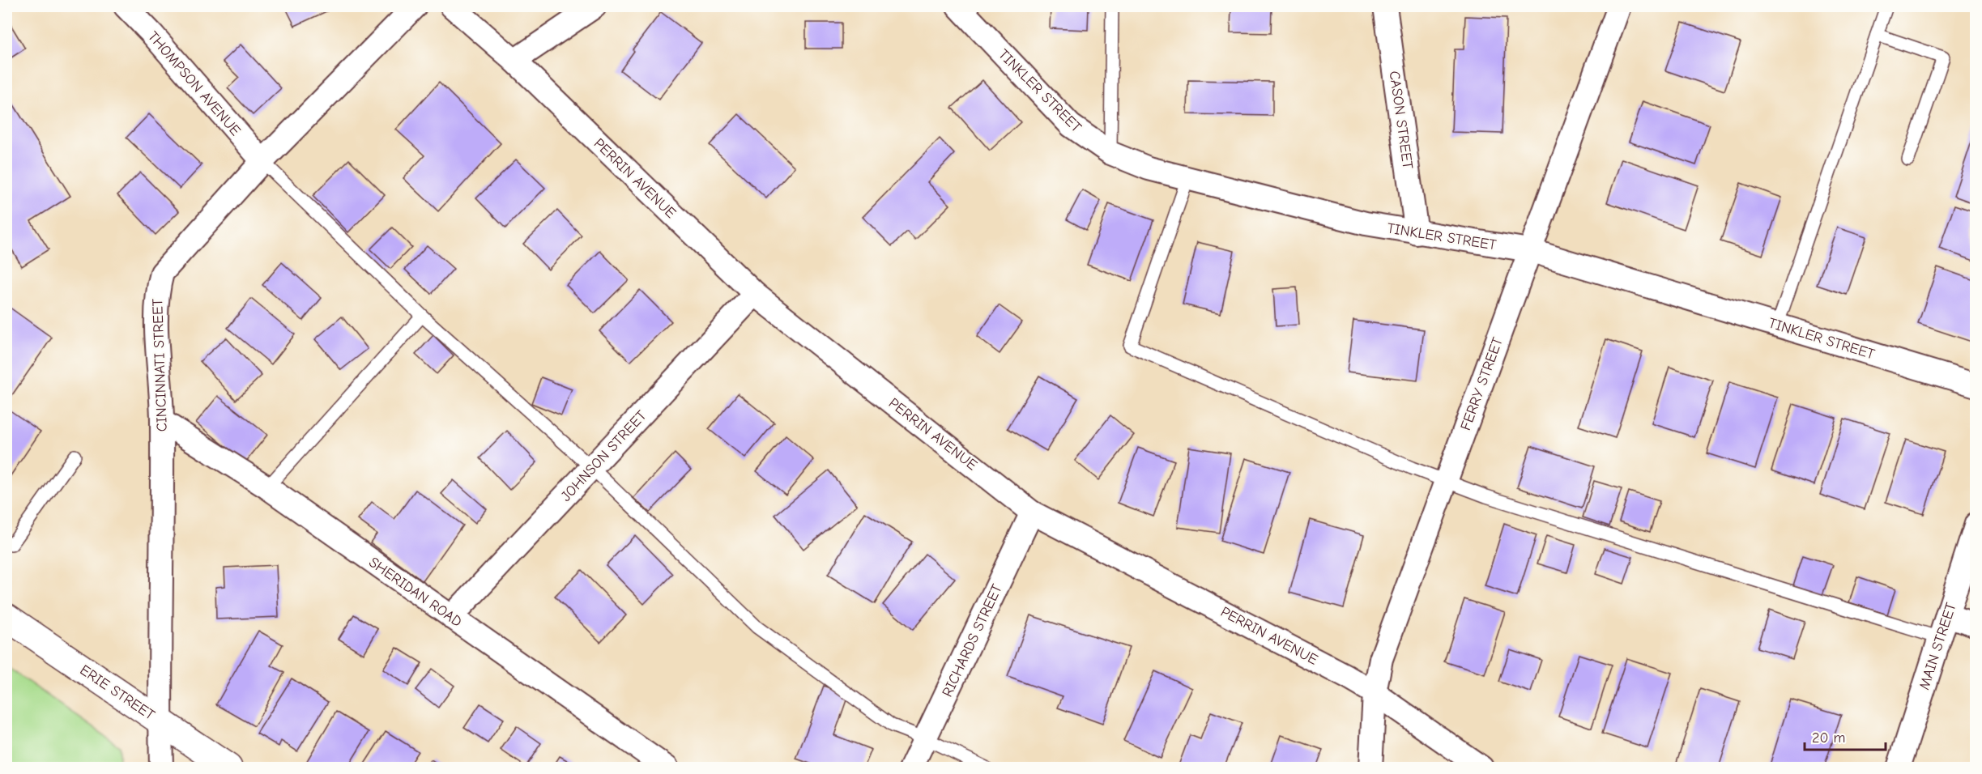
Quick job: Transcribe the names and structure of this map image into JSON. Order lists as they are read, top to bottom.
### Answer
{
  "streets": {
    "street": [
      "THOMPSON AVENUE",
      "TINKLER STREET",
      "CASON STREET",
      "PERRIN AVENUE",
      "CINCINNATI STREET",
      "FERRY STREET",
      "JOHNSON STREET",
      "SHERIDAN ROAD",
      "RICHARDS STREET",
      "MAIN STREET",
      "ERIE STREET"
    ]
  },
  "crossings": [
    ["THOMPSON AVENUE", "CINCINNATI STREET"],
    ["TINKLER STREET", "CASON STREET"],
    ["TINKLER STREET", "FERRY STREET"],
    ["PERRIN AVENUE", "FERRY STREET"],
    ["PERRIN AVENUE", "JOHNSON STREET"],
    ["PERRIN AVENUE", "RICHARDS STREET"],
    ["CINCINNATI STREET", "SHERIDAN ROAD"],
    ["CINCINNATI STREET", "ERIE STREET"],
    ["JOHNSON STREET", "SHERIDAN ROAD"]
  ],
  "scale_bar": "20 m"
}
